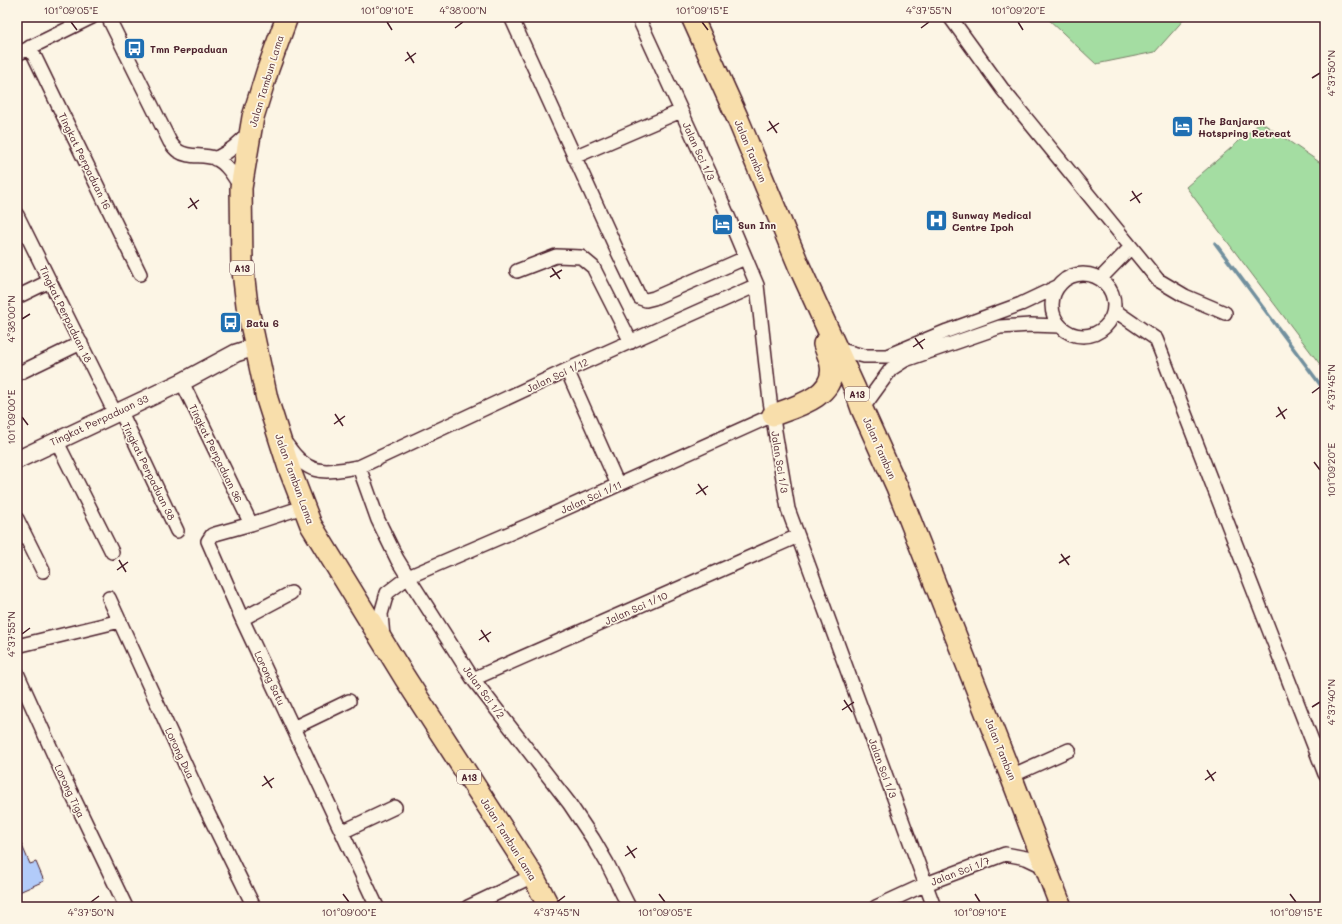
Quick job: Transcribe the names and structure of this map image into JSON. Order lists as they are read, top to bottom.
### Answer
{
  "streets": {
    "main road": ["Jalan Tambun Lama", "Jalan Tambun", "A13"],
    "street": [
      "Jalan Sci 1/3",
      "Tingkat Perpaduan 16",
      "Tingkat Perpaduan 18",
      "Jalan Sci 1/12",
      "Tingkat Perpaduan 33",
      "Tingkat Perpaduan 36",
      "Tingkat Perpaduan 38",
      "Jalan Sci 1/11",
      "Jalan Sci 1/10",
      "Lorong Satu",
      "Jalan Sci 1/2",
      "Lorong Dua",
      "Lorong Tiga",
      "Jalan Sci 1/7"
    ]
  },
  "crossings": [
    ["Jalan Tambun Lama", "Jalan Sci 1/12"],
    ["Jalan Tambun Lama", "Tingkat Perpaduan 33"],
    ["Jalan Tambun Lama", "Jalan Sci 1/11"],
    ["Jalan Tambun Lama", "Lorong Satu"],
    ["Jalan Sci 1/3", "Jalan Sci 1/12"],
    ["Jalan Sci 1/3", "Jalan Sci 1/11"],
    ["Jalan Sci 1/3", "Jalan Sci 1/10"],
    ["Jalan Sci 1/3", "Jalan Sci 1/7"],
    ["Jalan Tambun", "Jalan Sci 1/7"],
    ["Tingkat Perpaduan 18", "Tingkat Perpaduan 33"],
    ["Tingkat Perpaduan 18", "Tingkat Perpaduan 38"],
    ["Jalan Sci 1/12", "Jalan Sci 1/2"],
    ["Tingkat Perpaduan 33", "Tingkat Perpaduan 36"],
    ["Tingkat Perpaduan 33", "Tingkat Perpaduan 38"],
    ["Tingkat Perpaduan 36", "Lorong Satu"],
    ["Jalan Sci 1/11", "Jalan Sci 1/2"],
    ["Jalan Sci 1/10", "Jalan Sci 1/2"]
  ],
  "places": {
    "bus stop": ["Tmn Perpaduan", "Batu 6"],
    "hotel": ["The Banjaran Hotspring Retreat", "Sun Inn"],
    "hospital": ["Sunway Medical Centre Ipoh"]
  },
  "coordinates": [
    "101°09'05\"E",
    "101°09'10\"E",
    "4°38'00\"N",
    "101°09'15\"E",
    "4°37'55\"N",
    "101°09'20\"E",
    "4°37'50\"N",
    "4°37'45\"N",
    "101°09'00\"E",
    "4°37'40\"N"
  ]
}
